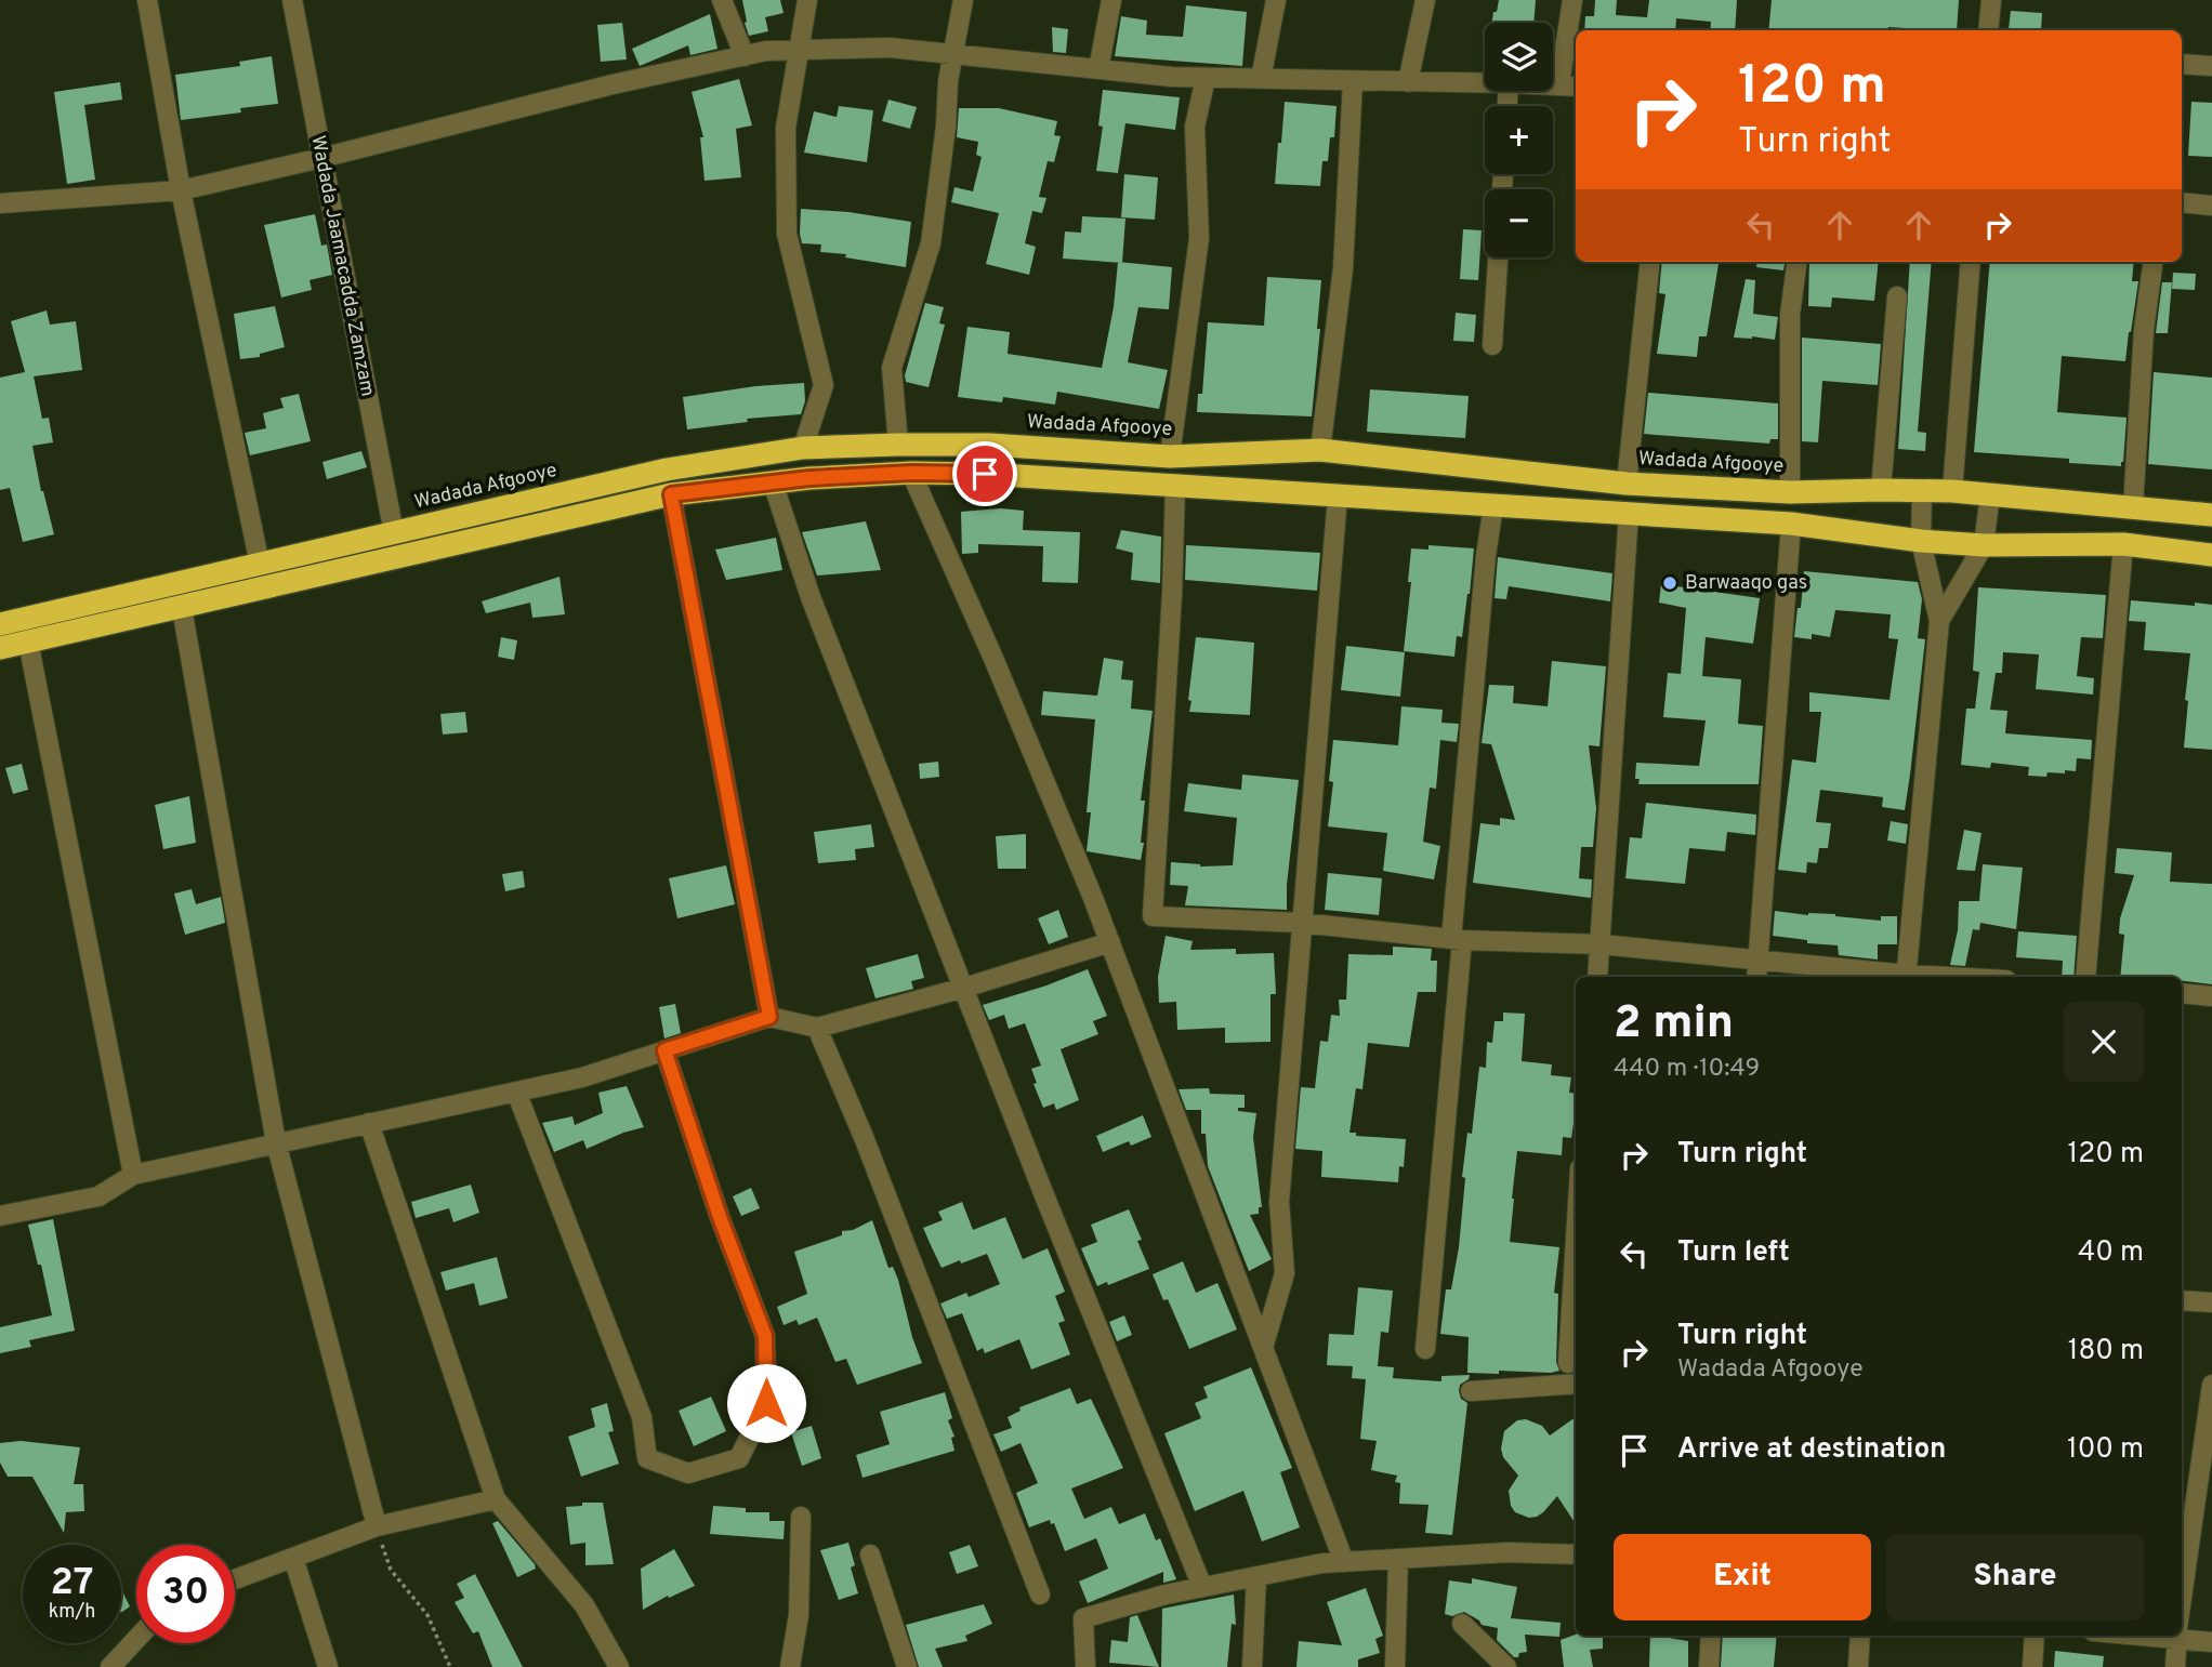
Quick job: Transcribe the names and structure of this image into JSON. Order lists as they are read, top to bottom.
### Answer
{
  "streets": {
    "highway": ["Wadada Afgooye"],
    "street": ["Wadada Jaamacadda Zamzam"]
  },
  "crossings": [
    ["Wadada Jaamacadda Zamzam", "Wadada Afgooye"]
  ],
  "places": ["Barwaaqo gas"],
  "page": {
    "map_buttons": ["+", "−"],
    "turn": ["120 m", "Turn right"],
    "heading": ["2 min", "440 m · 10:49"],
    "list": [
      {
        "name": "Turn right",
        "value": "120 m"
      },
      {
        "name": "Turn left",
        "value": "40 m"
      },
      {
        "name": "Turn right",
        "note": "Wadada Afgooye",
        "value": "180 m"
      },
      {
        "name": "Arrive at destination",
        "value": "100 m"
      }
    ],
    "buttons": ["Exit", "Share"],
    "speed": "27 km/h",
    "limit": "30"
  }
}
